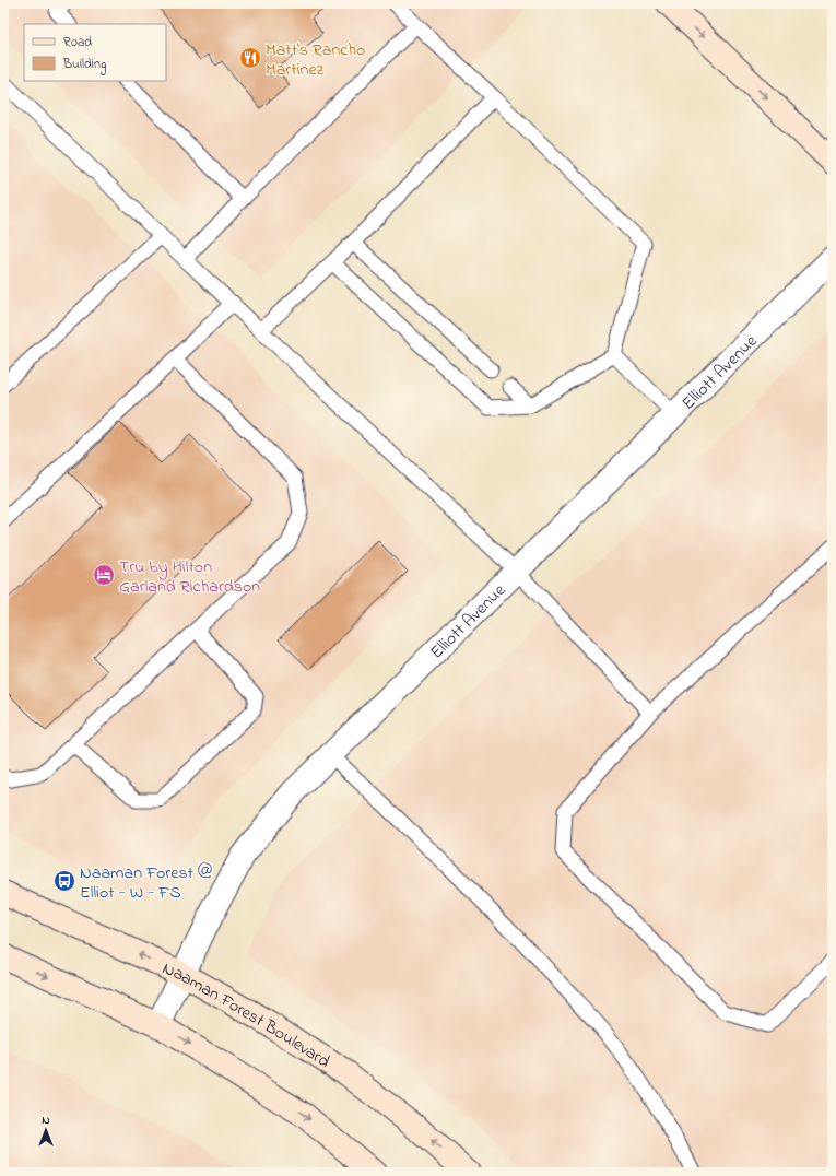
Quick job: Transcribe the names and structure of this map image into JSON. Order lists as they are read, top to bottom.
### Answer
{
  "streets": {
    "main road": ["Naaman Forest Boulevard"],
    "street": ["Elliott Avenue"]
  },
  "crossings": [
    ["Elliott Avenue", "Naaman Forest Boulevard"]
  ],
  "places": {
    "restaurant": ["Matt's Rancho Martinez"],
    "hotel": ["Tru by Hilton Garland Richardson"],
    "bus stop": ["Naaman Forest @ Elliot - W - FS"]
  },
  "legend": ["Road", "Building"],
  "north": "top"
}
